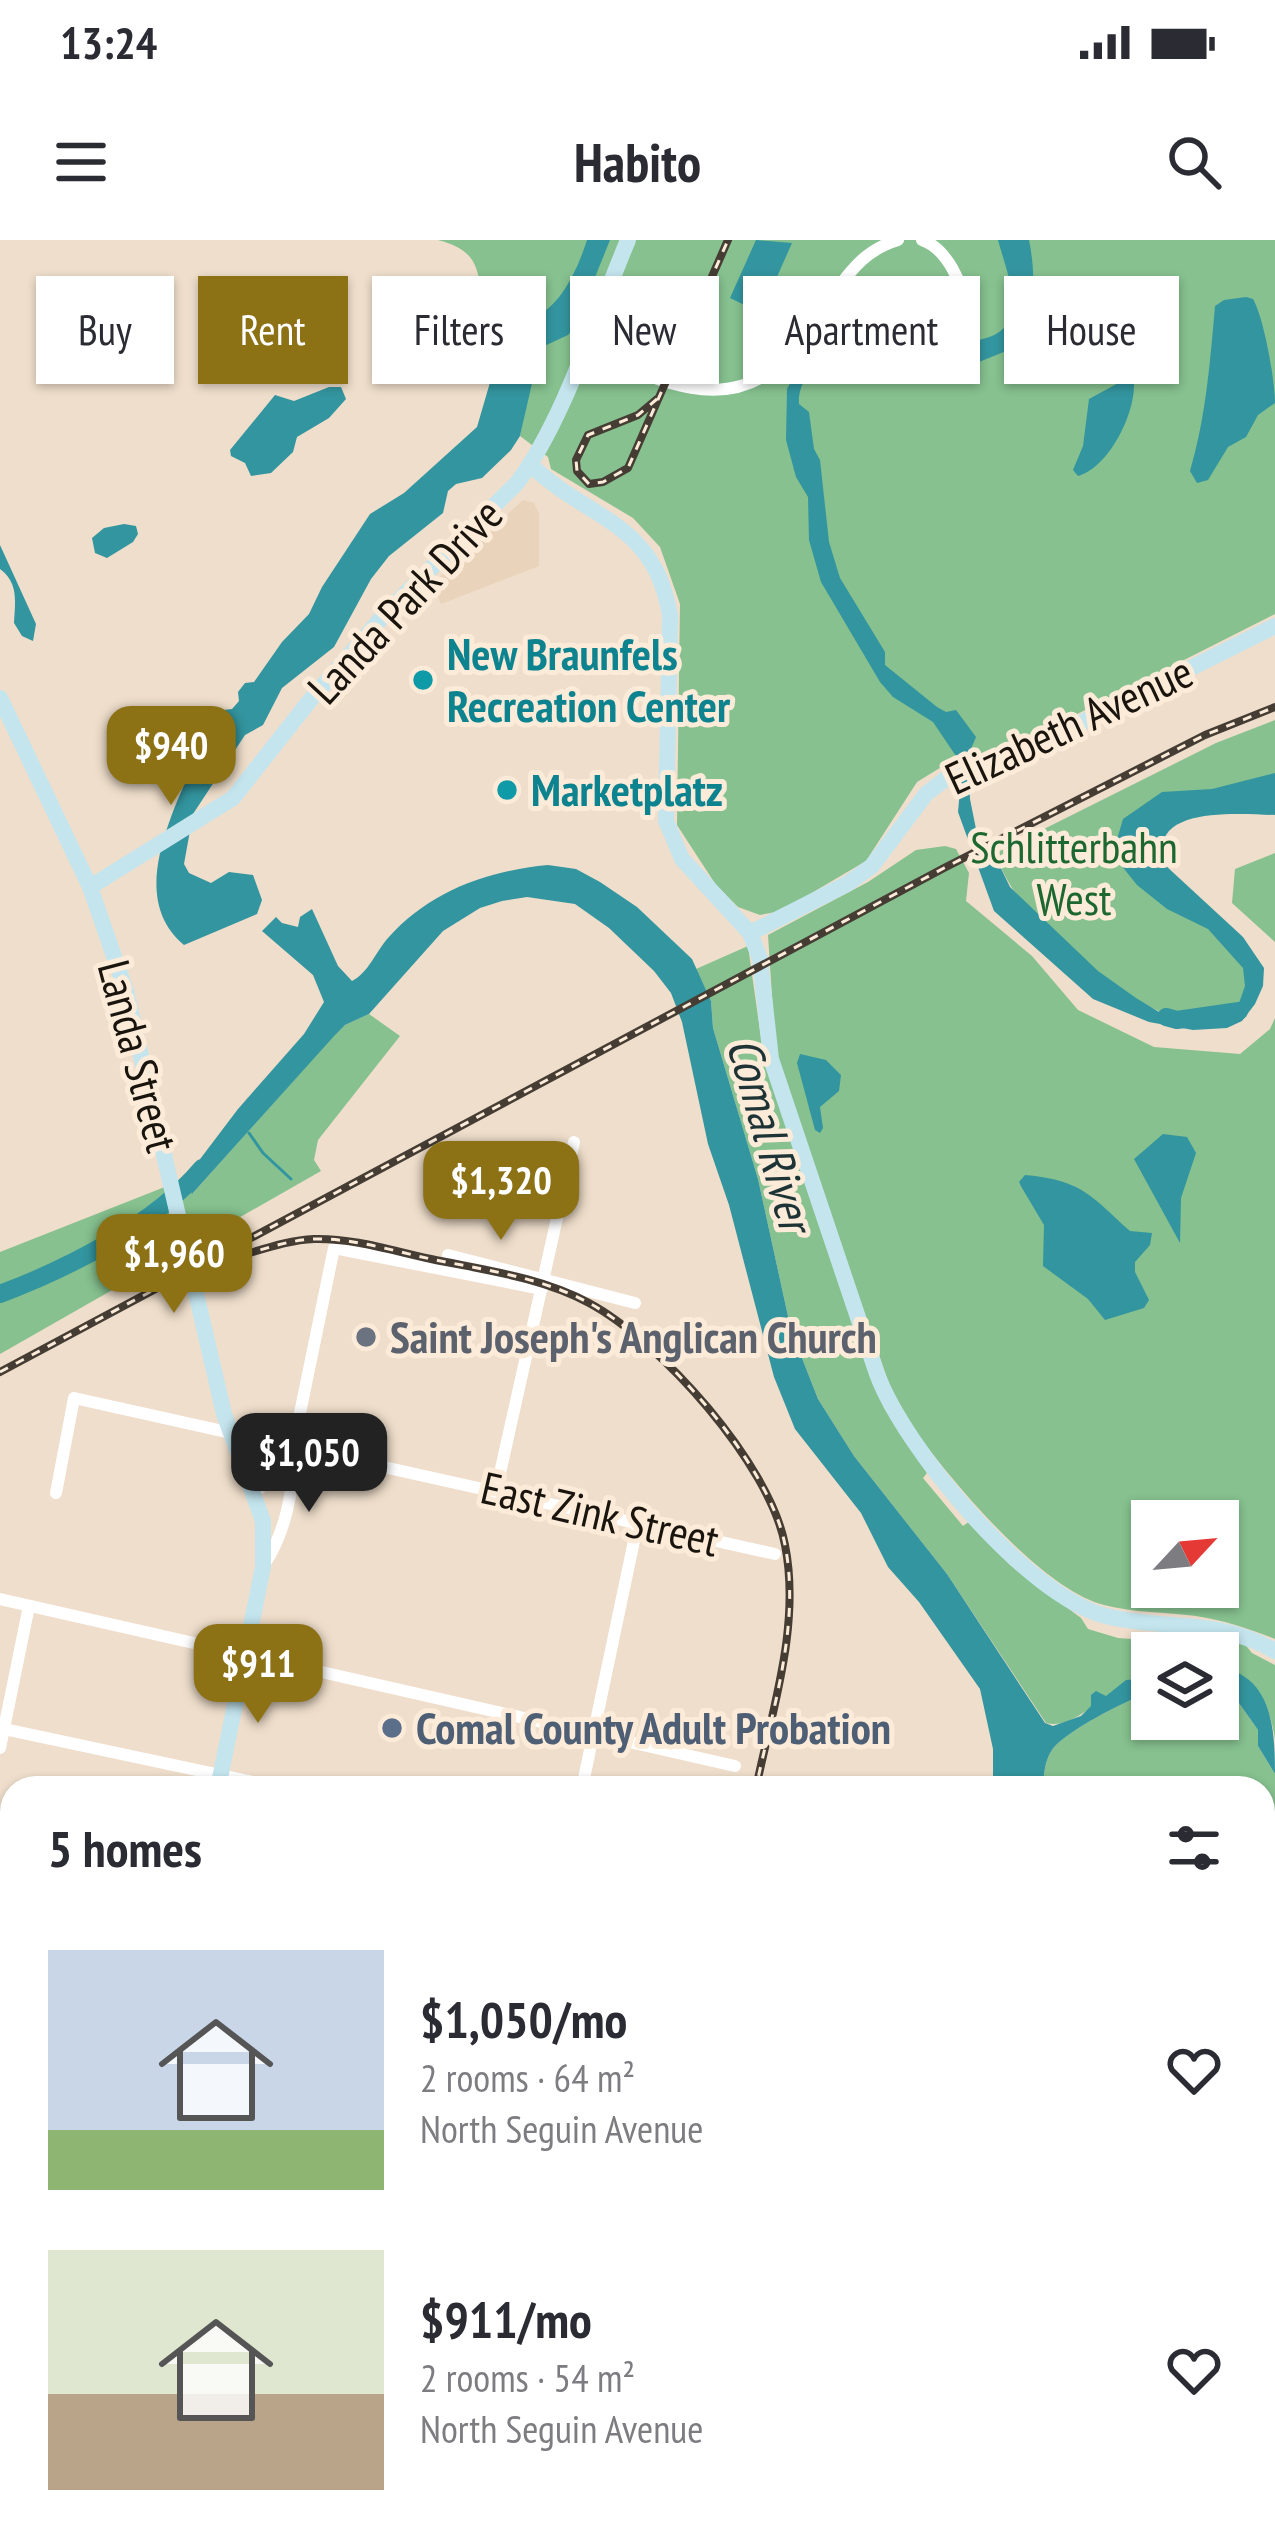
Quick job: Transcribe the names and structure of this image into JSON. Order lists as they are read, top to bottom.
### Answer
{
  "streets": {
    "street": [
      "Landa Park Drive",
      "Elizabeth Avenue",
      "Landa Street",
      "East Zink Street"
    ]
  },
  "crossings": [
    ["Landa Park Drive", "Landa Street"],
    ["Landa Street", "East Zink Street"]
  ],
  "water": ["Comal River"],
  "parks": ["Schlitterbahn West"],
  "places": [
    "New Braunfels Recreation Center",
    "Marketplatz",
    "Saint Joseph's Anglican Church",
    "Comal County Adult Probation"
  ],
  "north": "top right",
  "page": {
    "status": "13:24",
    "header": "Habito",
    "chip": [
      "Buy",
      "Rent",
      "Filters",
      "New",
      "Apartment",
      "House"
    ],
    "price": [
      "$940",
      "$1,320",
      "$1,960",
      "$1,050",
      "$911"
    ],
    "heading": "5 homes",
    "list": [
      {
        "name": "$1,050/mo",
        "note": "2 rooms · 64 m² · North Seguin Avenue"
      },
      {
        "name": "$911/mo",
        "note": "2 rooms · 54 m² · North Seguin Avenue"
      }
    ]
  }
}
